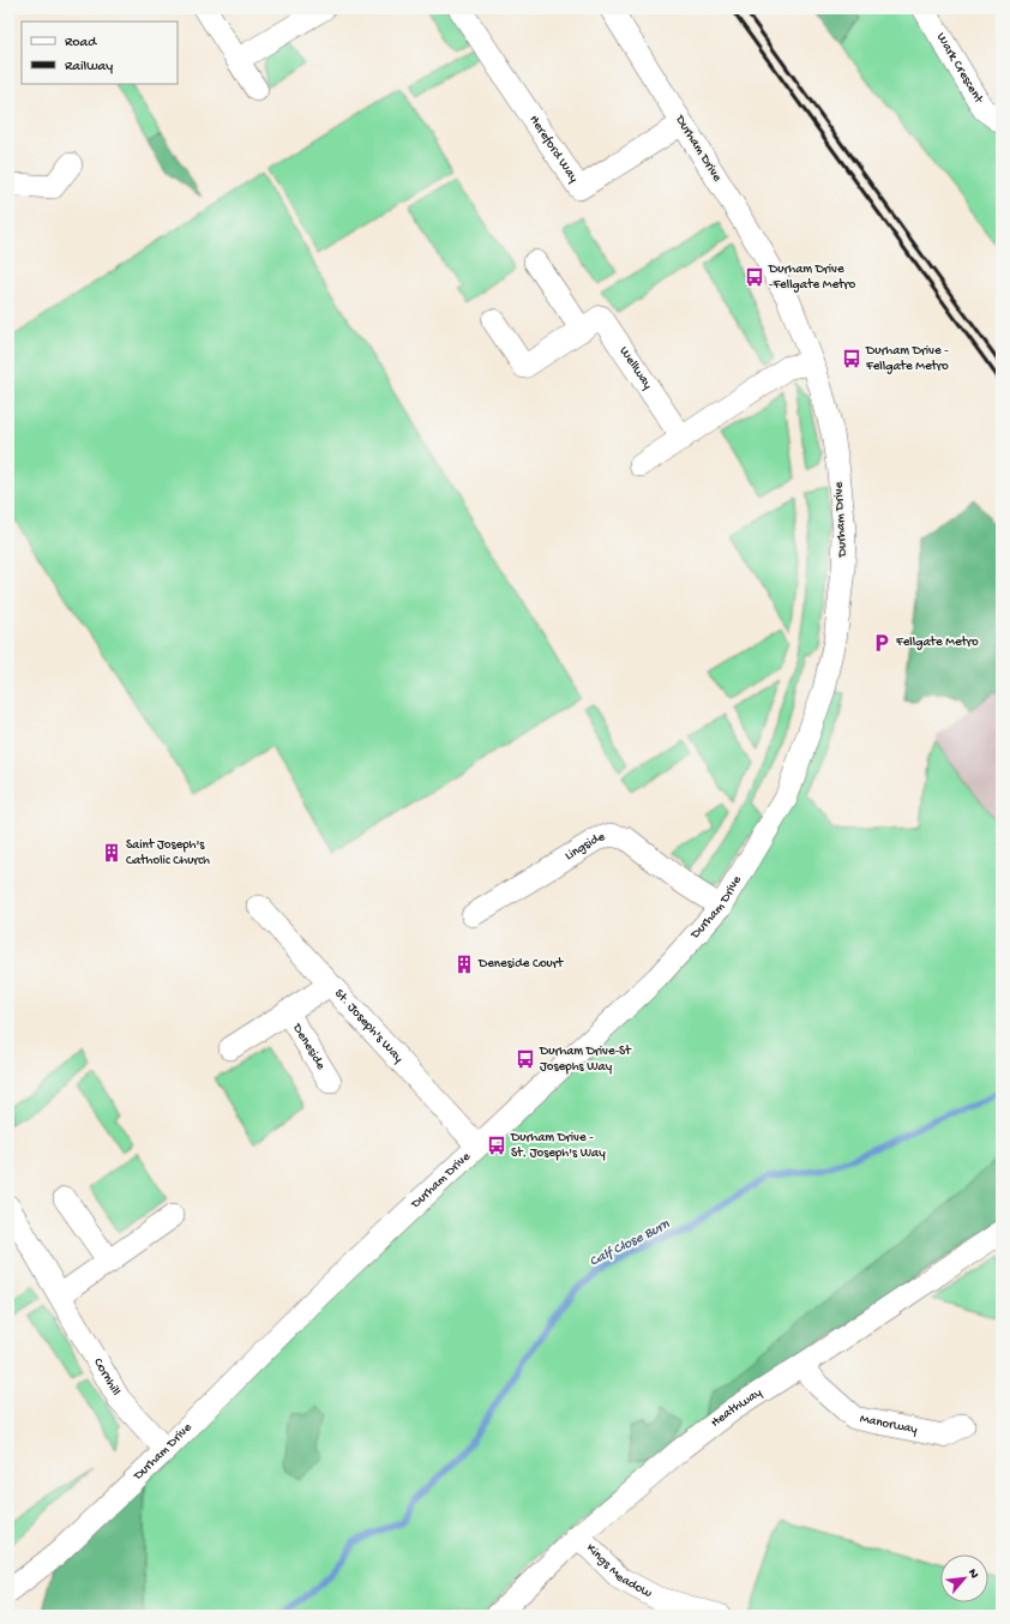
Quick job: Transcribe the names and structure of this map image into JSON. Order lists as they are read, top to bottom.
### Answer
{
  "streets": {
    "street": [
      "Wark Crescent",
      "Hereford Way",
      "Durham Drive",
      "Wellway",
      "Lingside",
      "St. Joseph's Way",
      "Deneside",
      "Cornhill",
      "Heathway",
      "Manorway",
      "Kings Meadow"
    ]
  },
  "crossings": [
    ["Hereford Way", "Durham Drive"],
    ["Durham Drive", "Lingside"],
    ["Durham Drive", "St. Joseph's Way"],
    ["Durham Drive", "Cornhill"],
    ["St. Joseph's Way", "Deneside"],
    ["Heathway", "Manorway"],
    ["Heathway", "Kings Meadow"]
  ],
  "water": ["Calf Close Burn"],
  "places": {
    "bus stop": [
      "Durham Drive -Fellgate Metro",
      "Durham Drive - Fellgate Metro",
      "Durham Drive-St Josephs Way",
      "Durham Drive - St. Joseph's Way"
    ],
    "parking": ["Fellgate Metro"],
    "building": ["Saint Joseph's Catholic Church", "Deneside Court"]
  },
  "legend": ["Road", "Railway"],
  "north": "top right"
}
